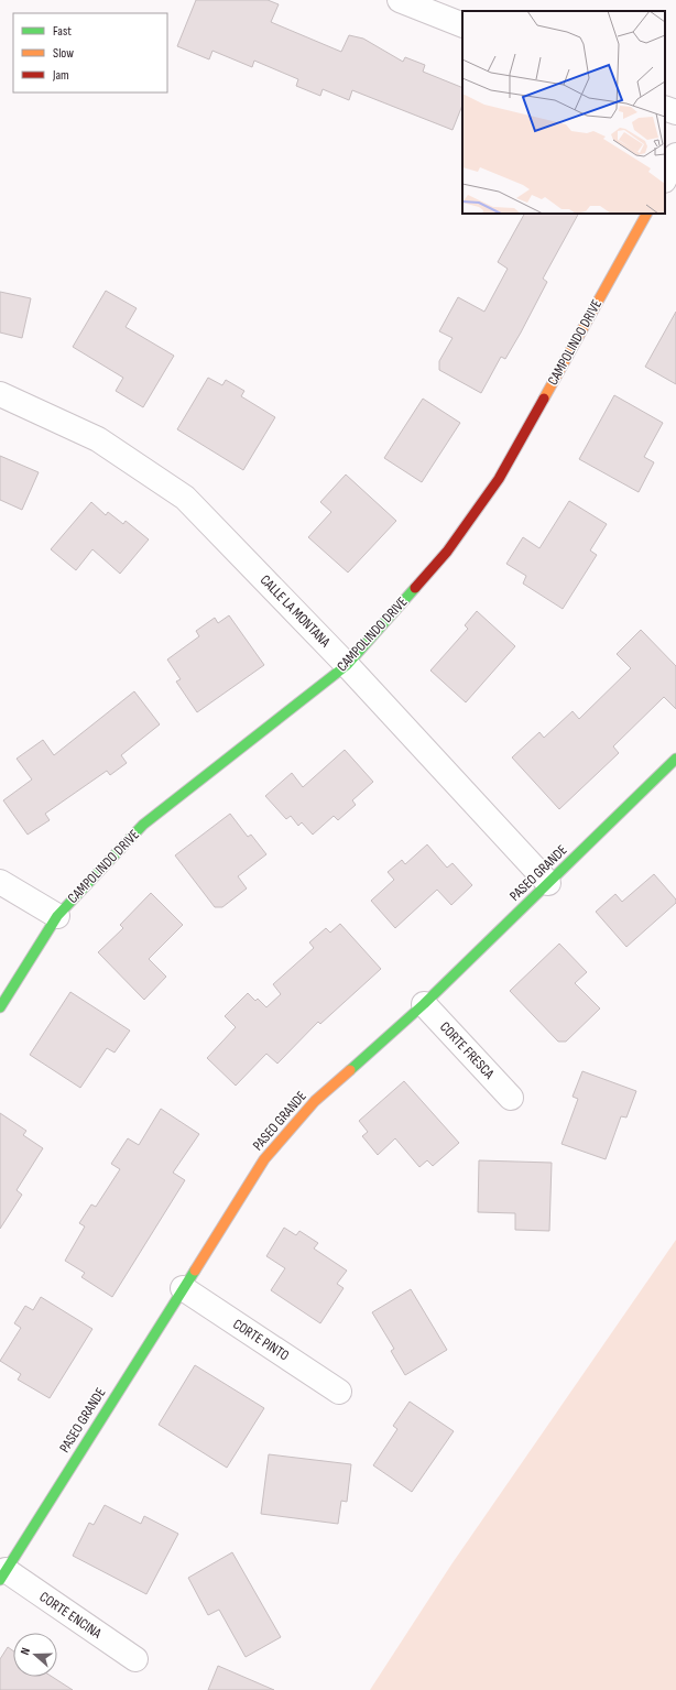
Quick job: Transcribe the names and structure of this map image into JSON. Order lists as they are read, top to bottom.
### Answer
{
  "streets": {
    "street": [
      "CAMPOLINDO DRIVE",
      "CALLE LA MONTANA",
      "PASEO GRANDE",
      "CORTE FRESCA",
      "CORTE PINTO",
      "CORTE ENCINA"
    ]
  },
  "crossings": [
    ["CAMPOLINDO DRIVE", "CALLE LA MONTANA"],
    ["CALLE LA MONTANA", "PASEO GRANDE"],
    ["PASEO GRANDE", "CORTE FRESCA"],
    ["PASEO GRANDE", "CORTE PINTO"],
    ["PASEO GRANDE", "CORTE ENCINA"]
  ],
  "legend": ["Fast", "Slow", "Jam"],
  "north": "left"
}
